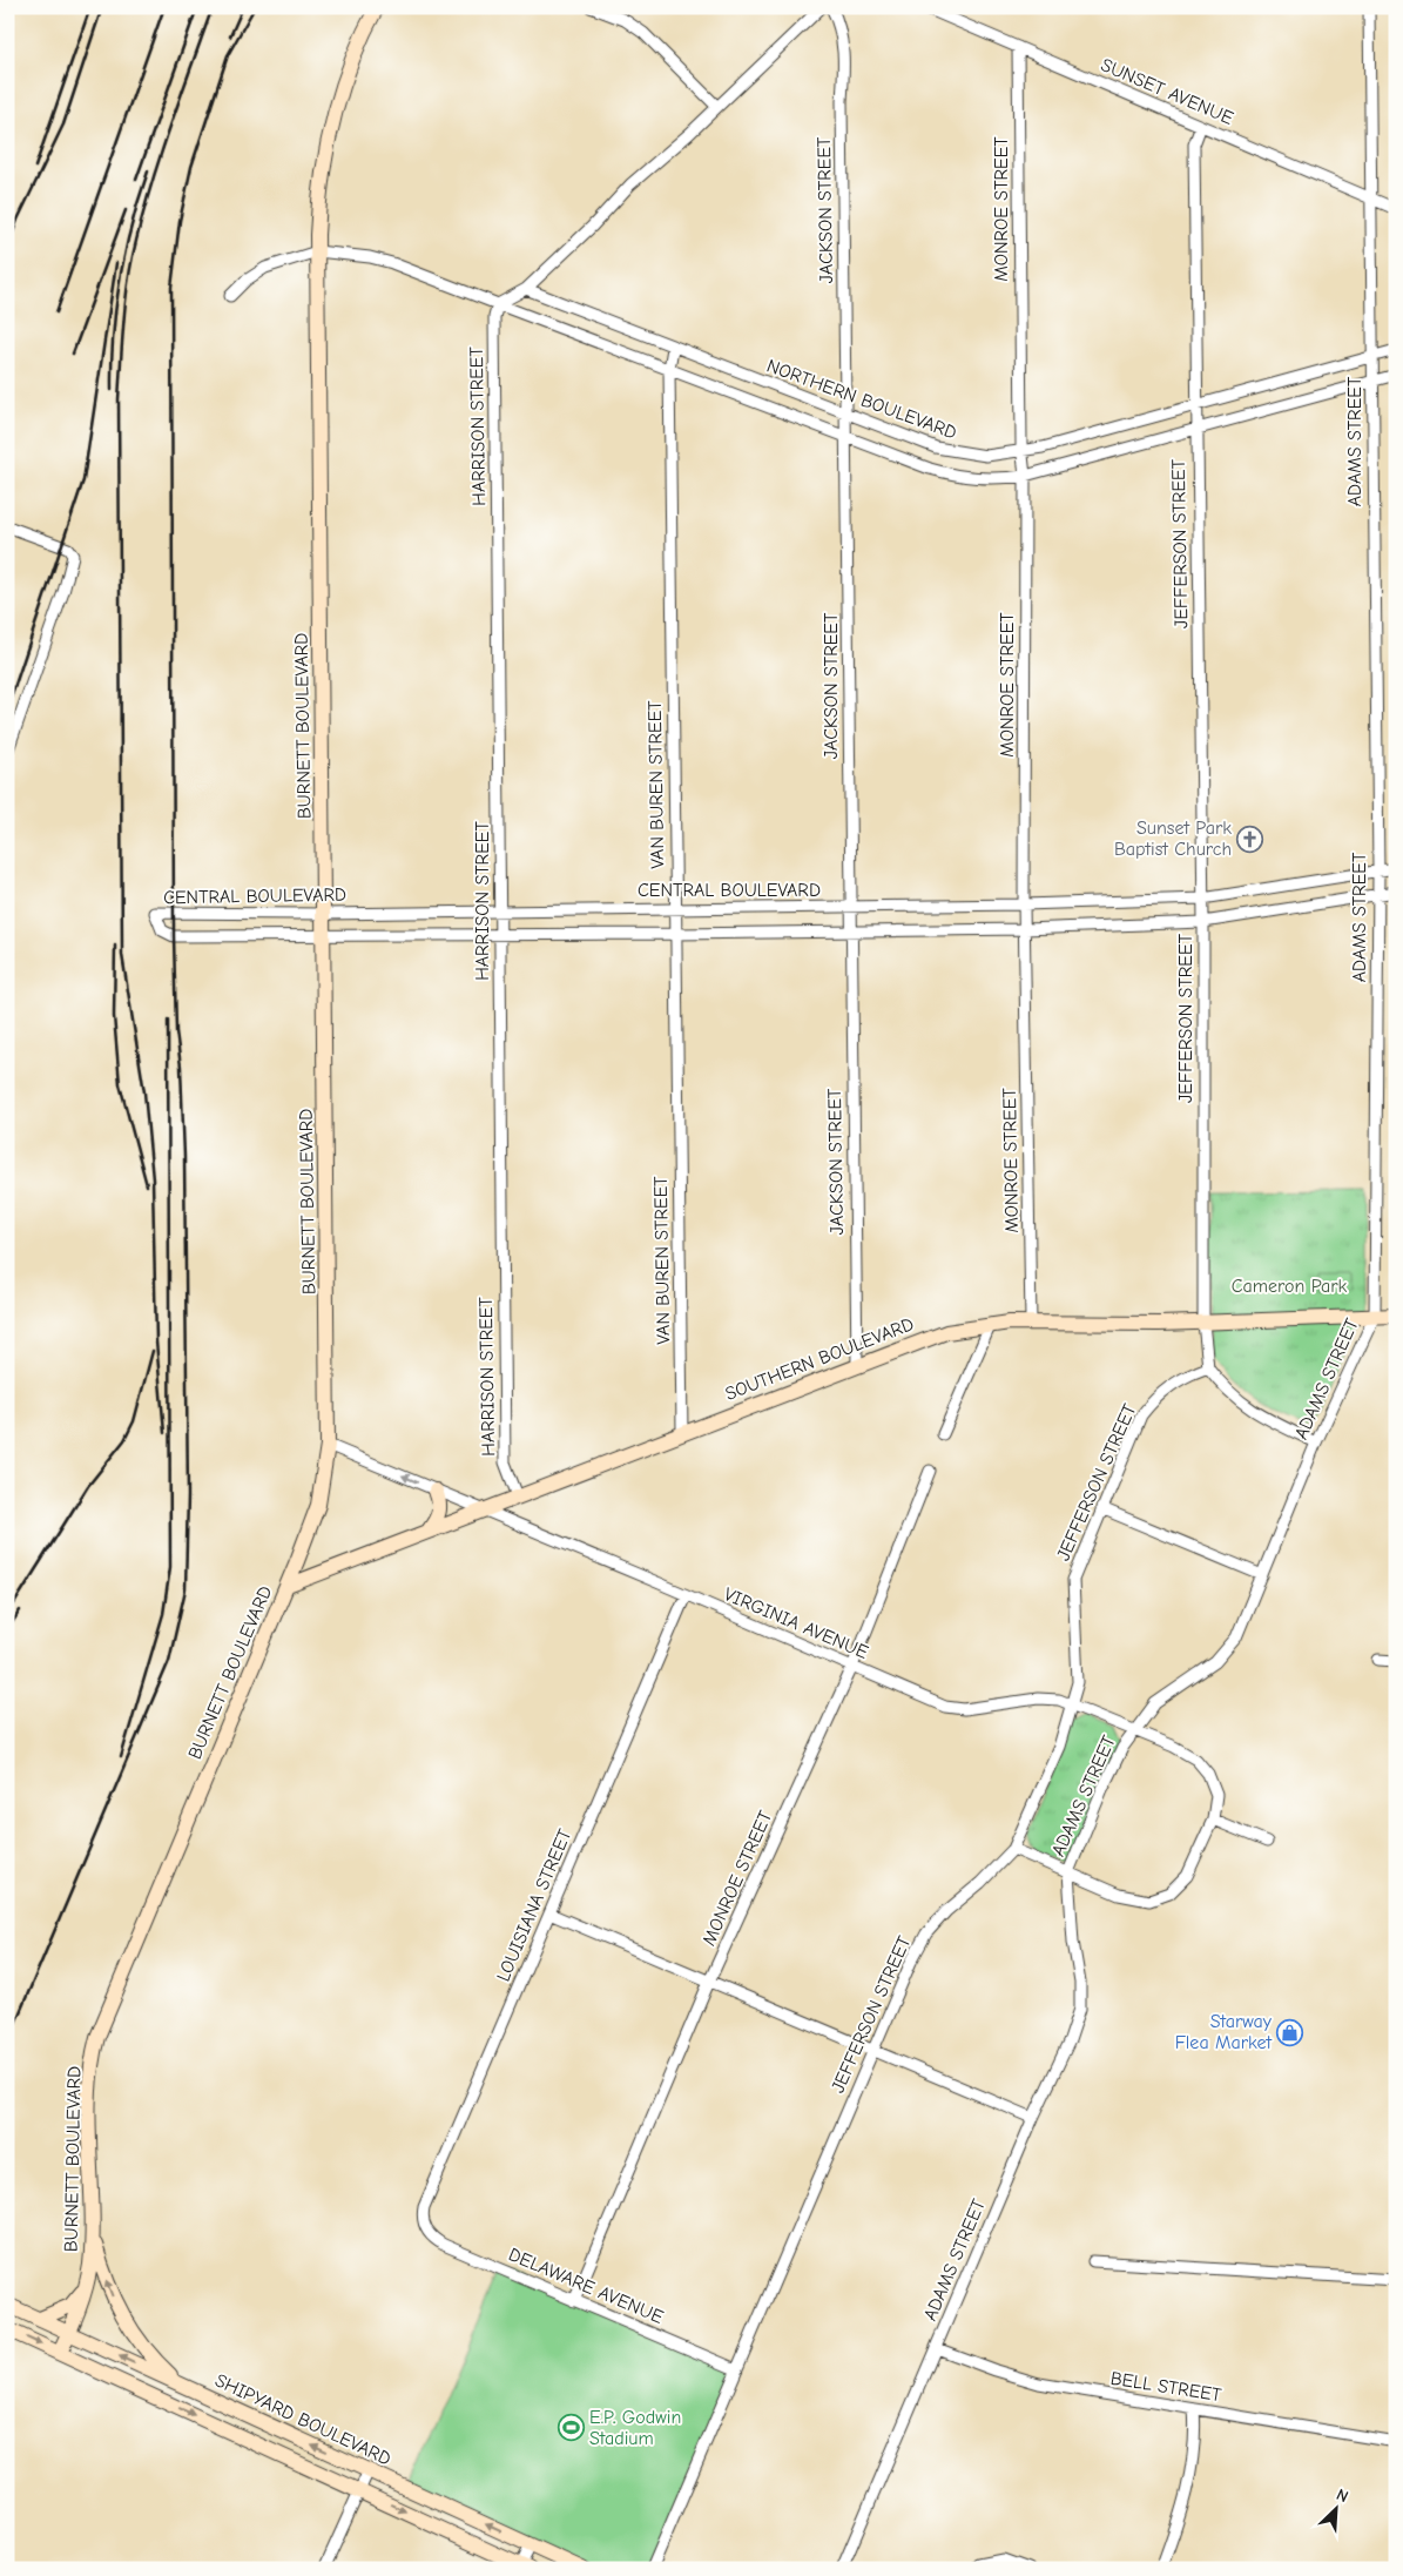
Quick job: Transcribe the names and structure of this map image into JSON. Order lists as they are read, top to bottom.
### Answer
{
  "streets": {
    "main road": ["BURNETT BOULEVARD", "SOUTHERN BOULEVARD", "SHIPYARD BOULEVARD"],
    "street": [
      "SUNSET AVENUE",
      "MONROE STREET",
      "JACKSON STREET",
      "NORTHERN BOULEVARD",
      "HARRISON STREET",
      "ADAMS STREET",
      "JEFFERSON STREET",
      "VAN BUREN STREET",
      "CENTRAL BOULEVARD",
      "VIRGINIA AVENUE",
      "LOUISIANA STREET",
      "DELAWARE AVENUE",
      "BELL STREET"
    ]
  },
  "crossings": [
    ["SUNSET AVENUE", "MONROE STREET"],
    ["SUNSET AVENUE", "ADAMS STREET"],
    ["SUNSET AVENUE", "JEFFERSON STREET"],
    ["MONROE STREET", "NORTHERN BOULEVARD"],
    ["MONROE STREET", "CENTRAL BOULEVARD"],
    ["MONROE STREET", "SOUTHERN BOULEVARD"],
    ["MONROE STREET", "VIRGINIA AVENUE"],
    ["MONROE STREET", "DELAWARE AVENUE"],
    ["JACKSON STREET", "NORTHERN BOULEVARD"],
    ["JACKSON STREET", "CENTRAL BOULEVARD"],
    ["JACKSON STREET", "SOUTHERN BOULEVARD"],
    ["NORTHERN BOULEVARD", "HARRISON STREET"],
    ["NORTHERN BOULEVARD", "ADAMS STREET"],
    ["NORTHERN BOULEVARD", "JEFFERSON STREET"],
    ["NORTHERN BOULEVARD", "BURNETT BOULEVARD"],
    ["NORTHERN BOULEVARD", "VAN BUREN STREET"],
    ["HARRISON STREET", "CENTRAL BOULEVARD"],
    ["HARRISON STREET", "SOUTHERN BOULEVARD"],
    ["ADAMS STREET", "CENTRAL BOULEVARD"],
    ["ADAMS STREET", "SOUTHERN BOULEVARD"],
    ["ADAMS STREET", "VIRGINIA AVENUE"],
    ["ADAMS STREET", "BELL STREET"],
    ["JEFFERSON STREET", "CENTRAL BOULEVARD"],
    ["JEFFERSON STREET", "SOUTHERN BOULEVARD"],
    ["JEFFERSON STREET", "VIRGINIA AVENUE"],
    ["JEFFERSON STREET", "DELAWARE AVENUE"],
    ["BURNETT BOULEVARD", "CENTRAL BOULEVARD"],
    ["BURNETT BOULEVARD", "SOUTHERN BOULEVARD"],
    ["BURNETT BOULEVARD", "VIRGINIA AVENUE"],
    ["BURNETT BOULEVARD", "SHIPYARD BOULEVARD"],
    ["VAN BUREN STREET", "CENTRAL BOULEVARD"],
    ["VAN BUREN STREET", "SOUTHERN BOULEVARD"],
    ["SOUTHERN BOULEVARD", "VIRGINIA AVENUE"],
    ["VIRGINIA AVENUE", "LOUISIANA STREET"],
    ["LOUISIANA STREET", "DELAWARE AVENUE"]
  ],
  "parks": ["Cameron Park"],
  "places": {
    "church": ["Sunset Park Baptist Church"],
    "shop": ["Starway Flea Market"],
    "sports": ["E.P. Godwin Stadium"]
  },
  "north": "top right"
}
